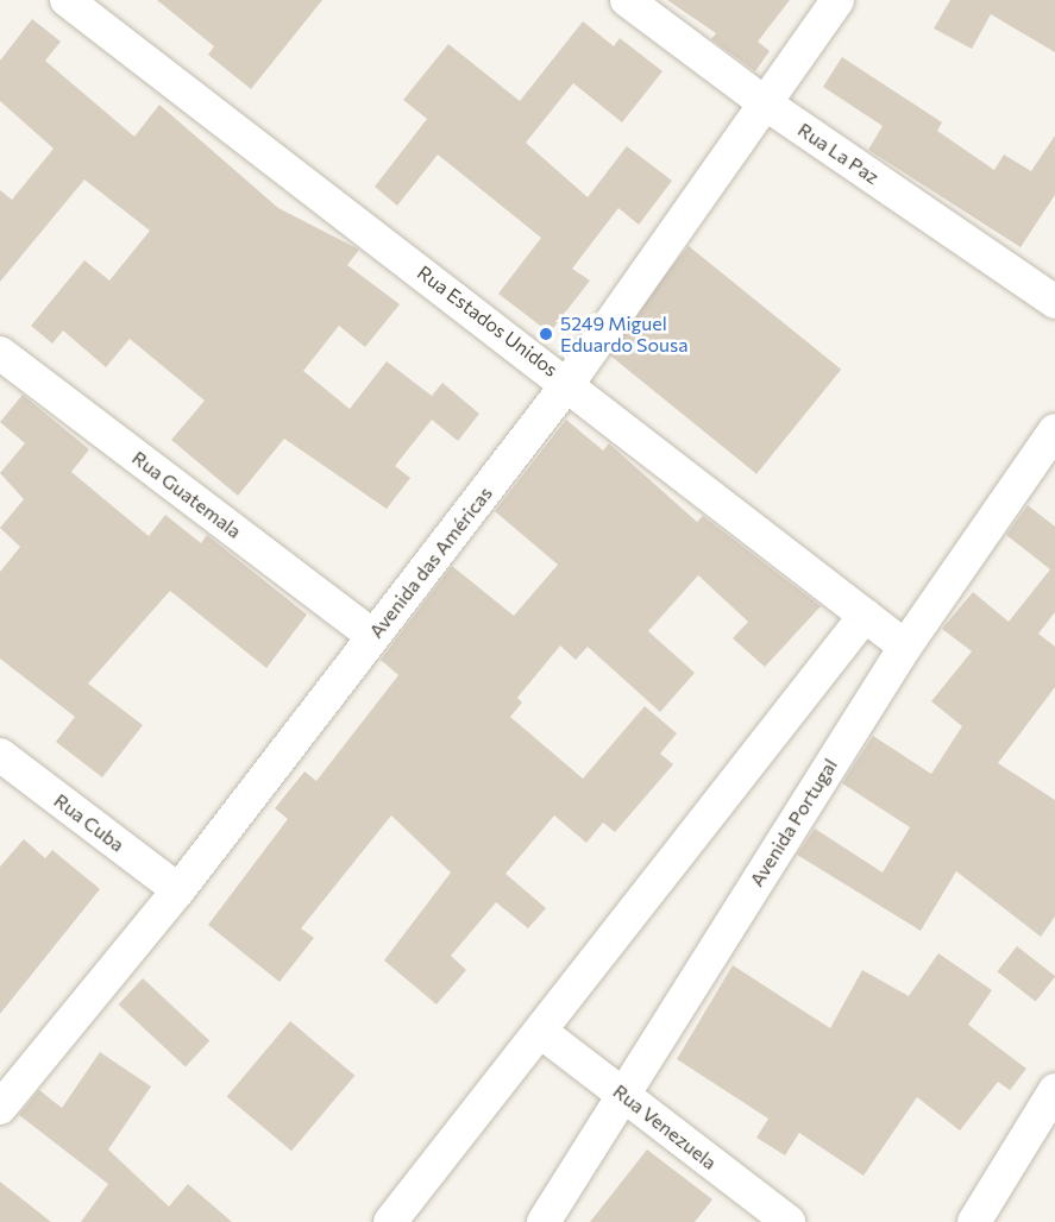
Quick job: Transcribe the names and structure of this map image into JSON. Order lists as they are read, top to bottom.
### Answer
{
  "streets": {
    "street": [
      "Rua La Paz",
      "Rua Estados Unidos",
      "Rua Guatemala",
      "Avenida das Américas",
      "Rua Cuba",
      "Avenida Portugal",
      "Rua Venezuela"
    ]
  },
  "crossings": [
    ["Rua La Paz", "Avenida das Américas"],
    ["Rua Estados Unidos", "Avenida das Américas"],
    ["Rua Estados Unidos", "Avenida Portugal"],
    ["Rua Guatemala", "Avenida das Américas"],
    ["Avenida das Américas", "Rua Cuba"],
    ["Avenida Portugal", "Rua Venezuela"]
  ],
  "places": ["5249 Miguel Eduardo Sousa"]
}
